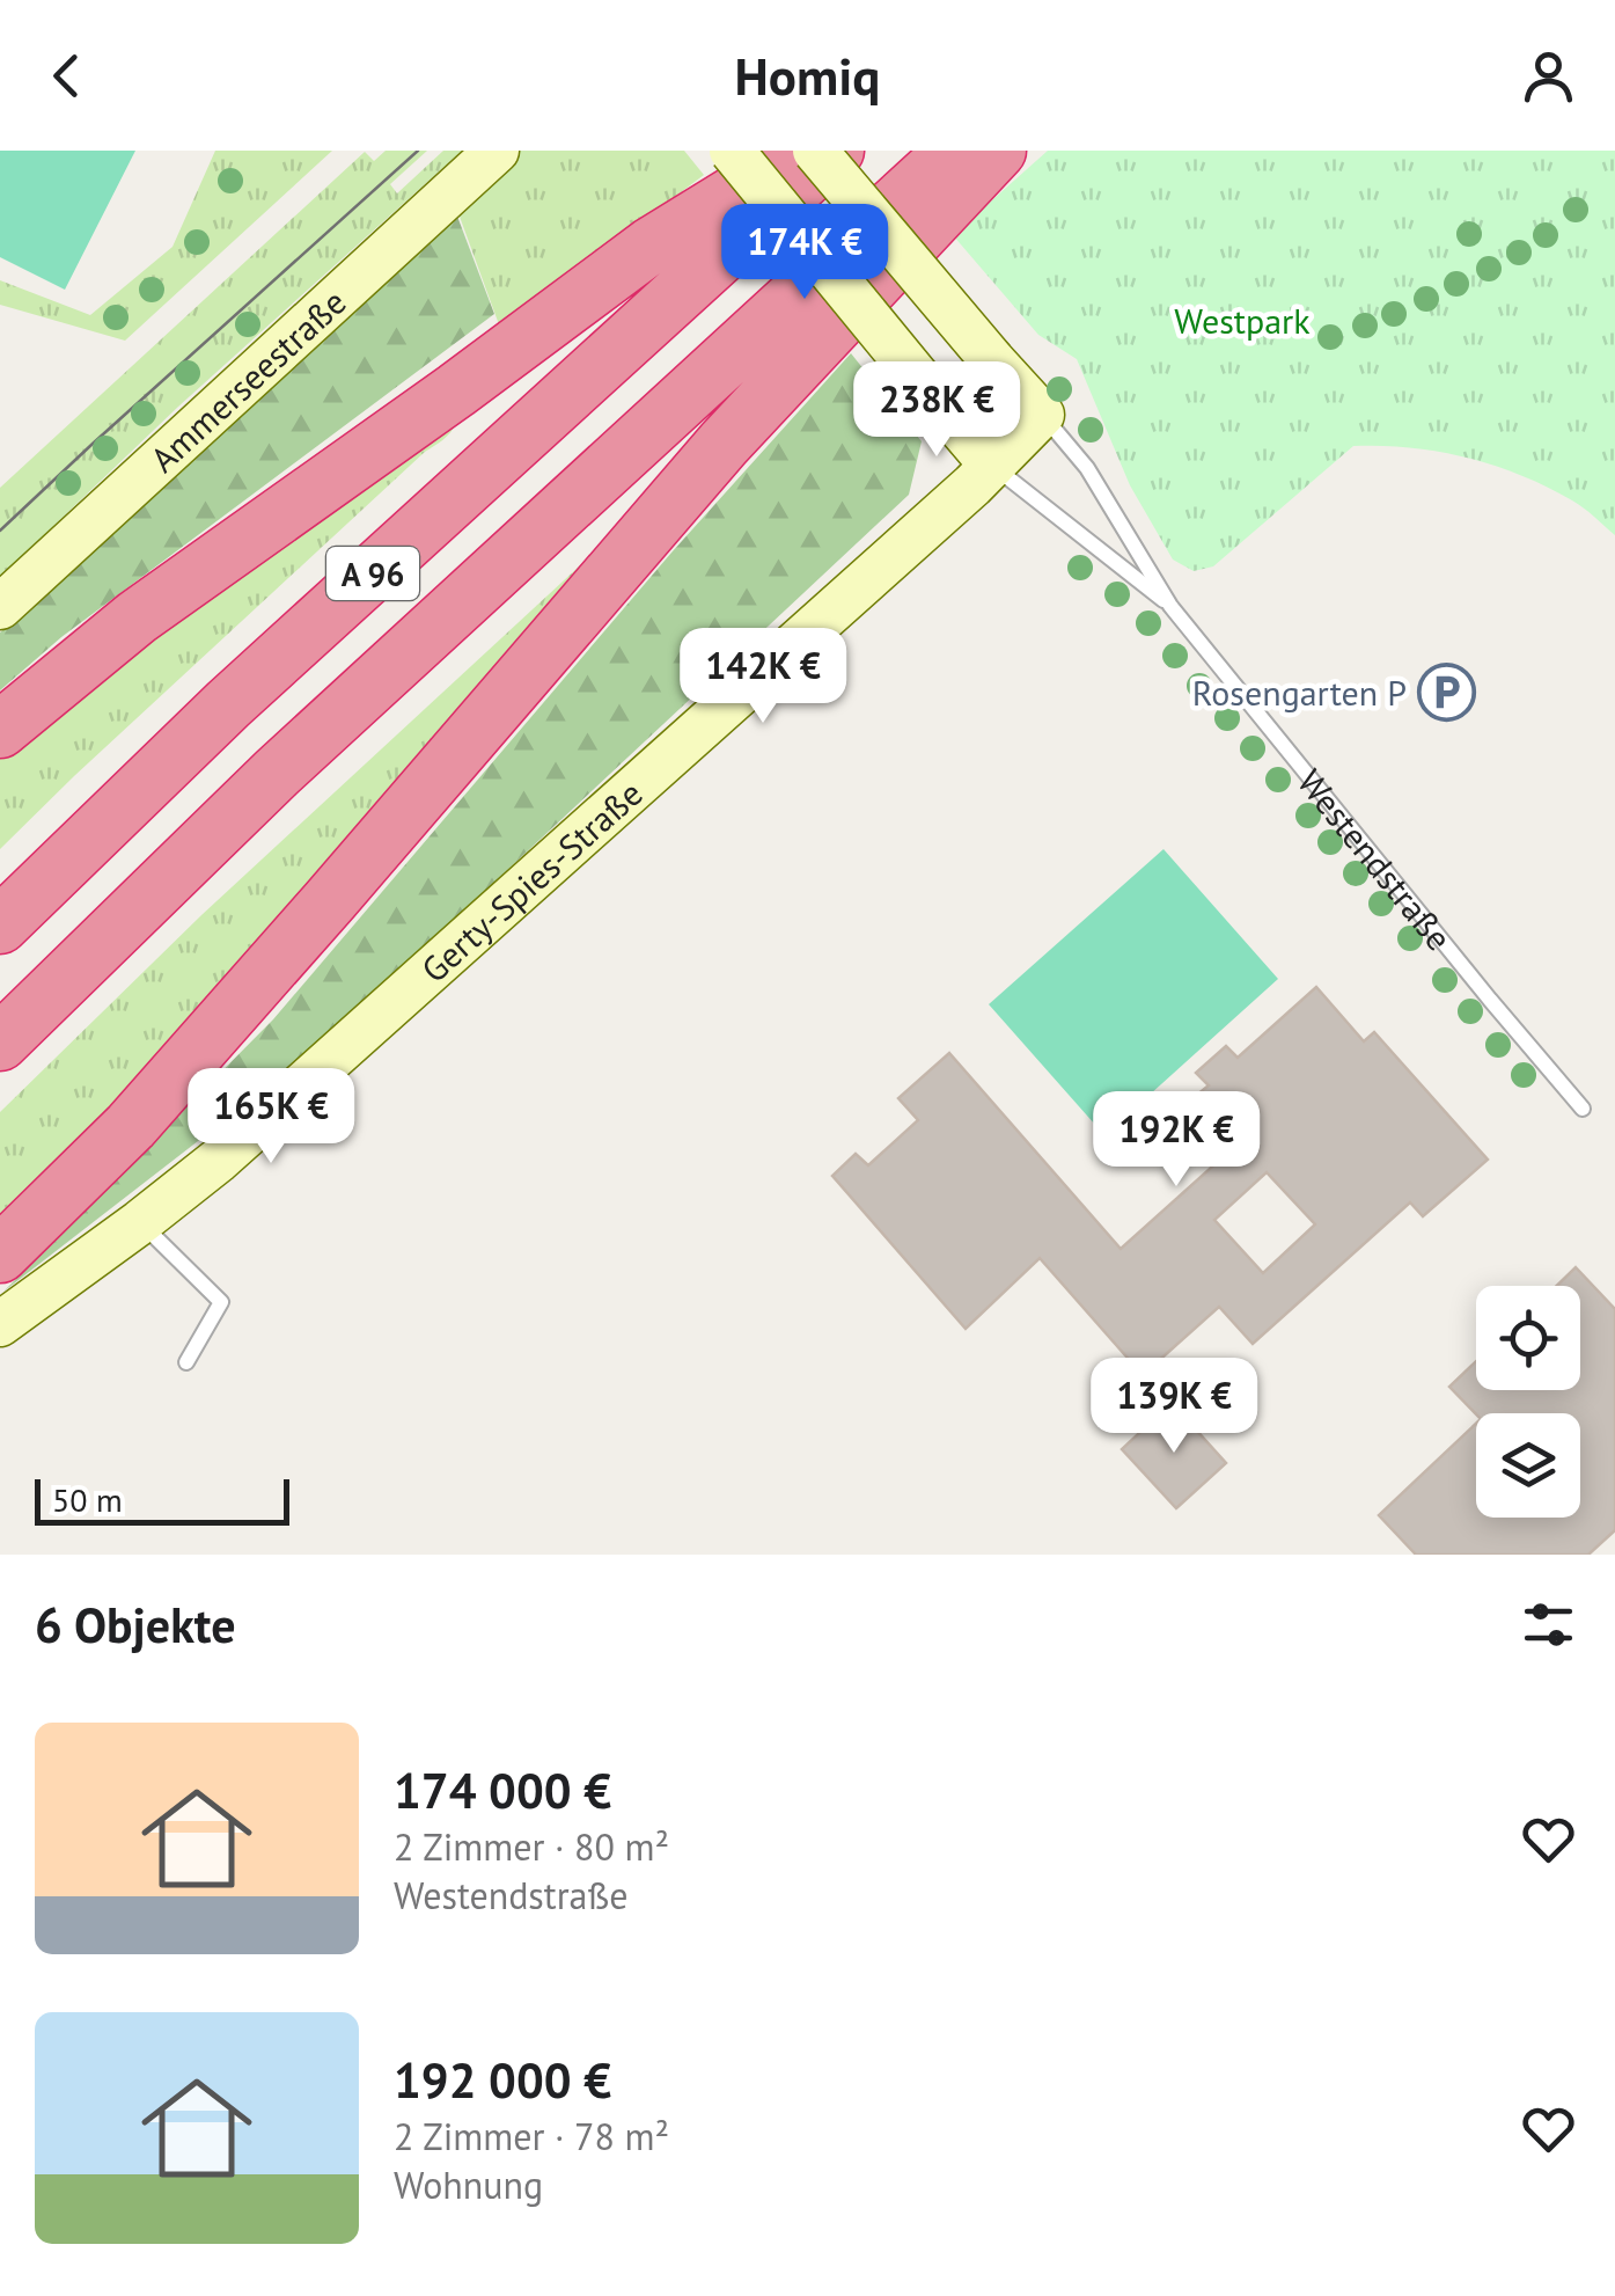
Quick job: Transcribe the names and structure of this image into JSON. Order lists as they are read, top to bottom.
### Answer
{
  "streets": {
    "highway": ["A 96"],
    "main road": ["Ammerseestraße", "Westendstraße", "Gerty-Spies-Straße"]
  },
  "crossings": [
    ["Westendstraße", "Gerty-Spies-Straße"]
  ],
  "parks": ["Westpark"],
  "places": {
    "parking": ["Rosengarten P"]
  },
  "scale_bar": "50 m",
  "page": {
    "header": "Homiq",
    "price": [
      "174K €",
      "238K €",
      "142K €",
      "165K €",
      "192K €",
      "139K €"
    ],
    "scale": "50 m",
    "heading": "6 Objekte",
    "list": [
      {
        "name": "174 000 €",
        "note": "2 Zimmer · 80 m² · Westendstraße"
      },
      {
        "name": "192 000 €",
        "note": "2 Zimmer · 78 m² · Wohnung"
      }
    ]
  }
}
